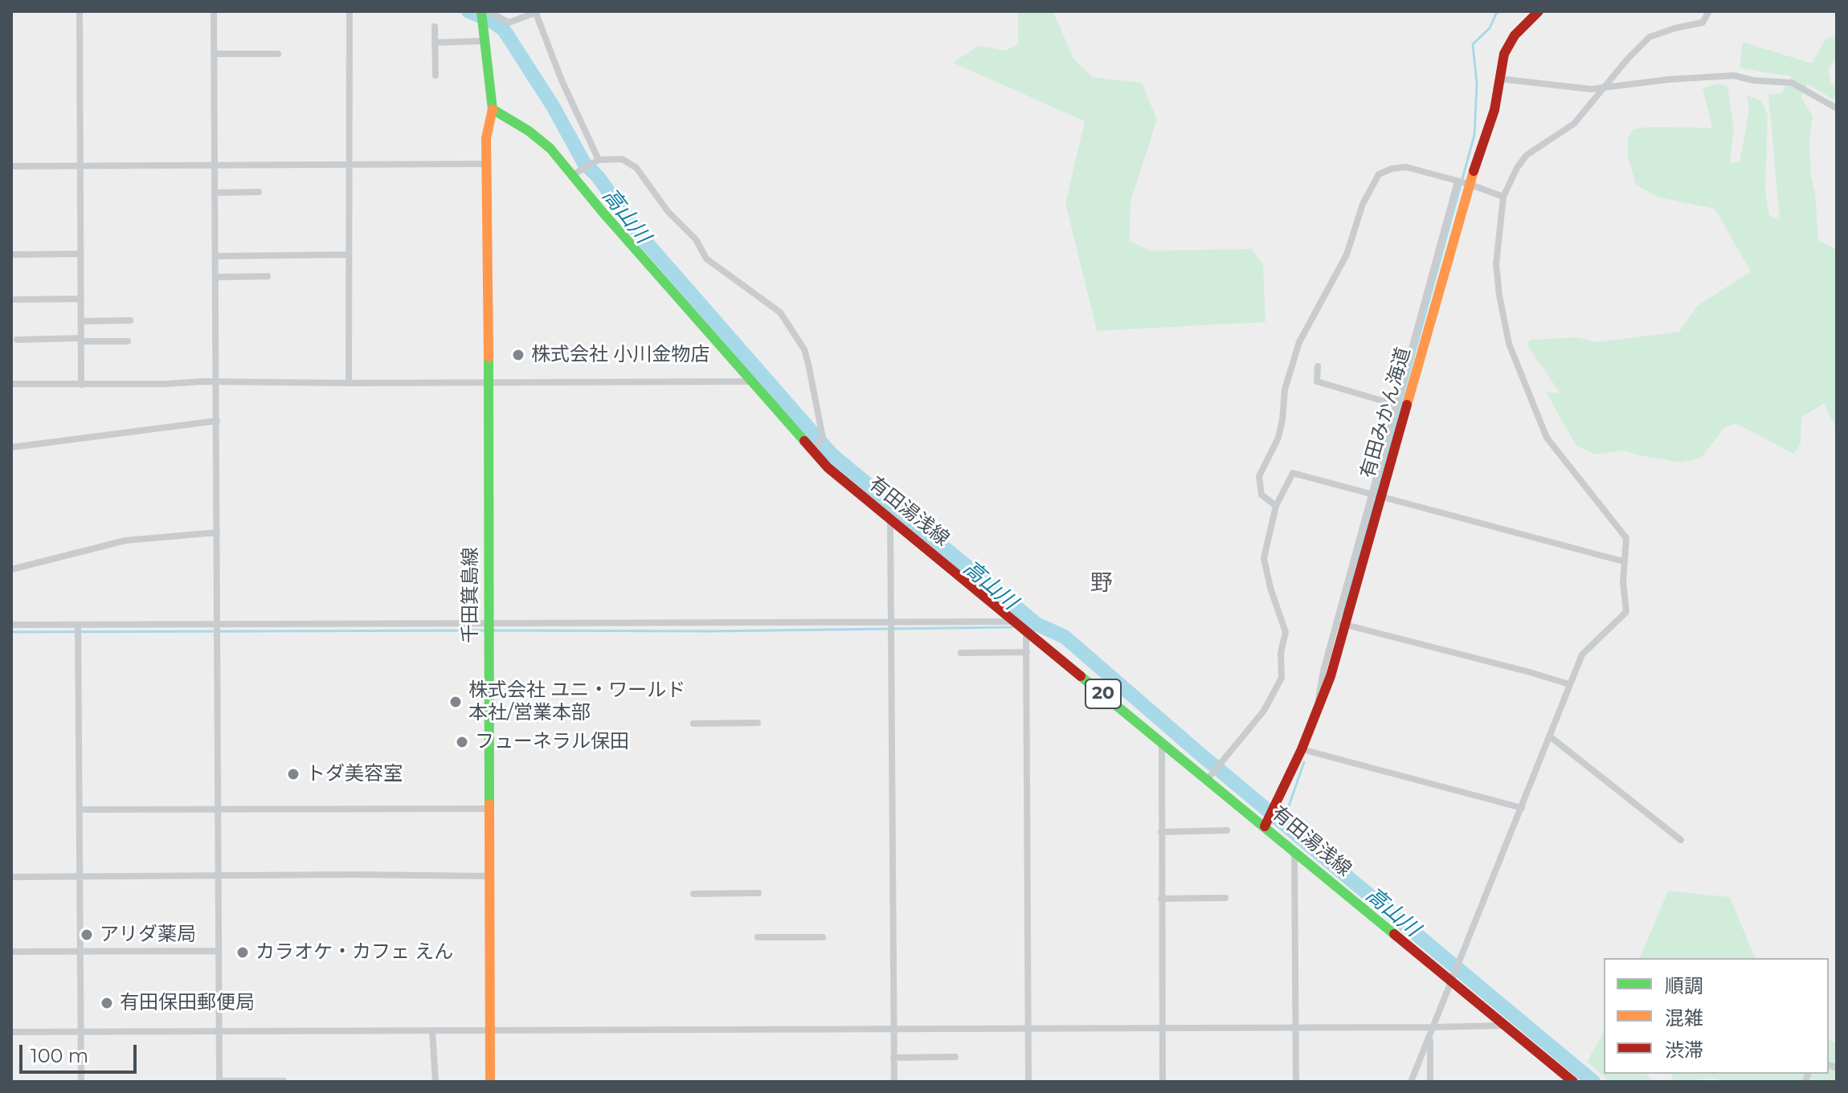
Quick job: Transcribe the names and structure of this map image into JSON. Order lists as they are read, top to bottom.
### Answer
{
  "streets": {
    "main road": [
      "有田みかん海道",
      "有田湯浅線",
      "千田箕島線",
      "20"
    ]
  },
  "crossings": [
    ["有田みかん海道", "有田湯浅線"],
    ["有田湯浅線", "千田箕島線"]
  ],
  "districts": ["野"],
  "water": ["高山川"],
  "places": [
    "株式会社 小川金物店",
    "株式会社 ユニ・ワールド 本社/営業本部",
    "フューネラル保田",
    "トダ美容室",
    "アリダ薬局",
    "カラオケ・カフェ えん",
    "有田保田郵便局"
  ],
  "legend": ["順調", "混雑", "渋滞"],
  "scale_bar": "100 m"
}
